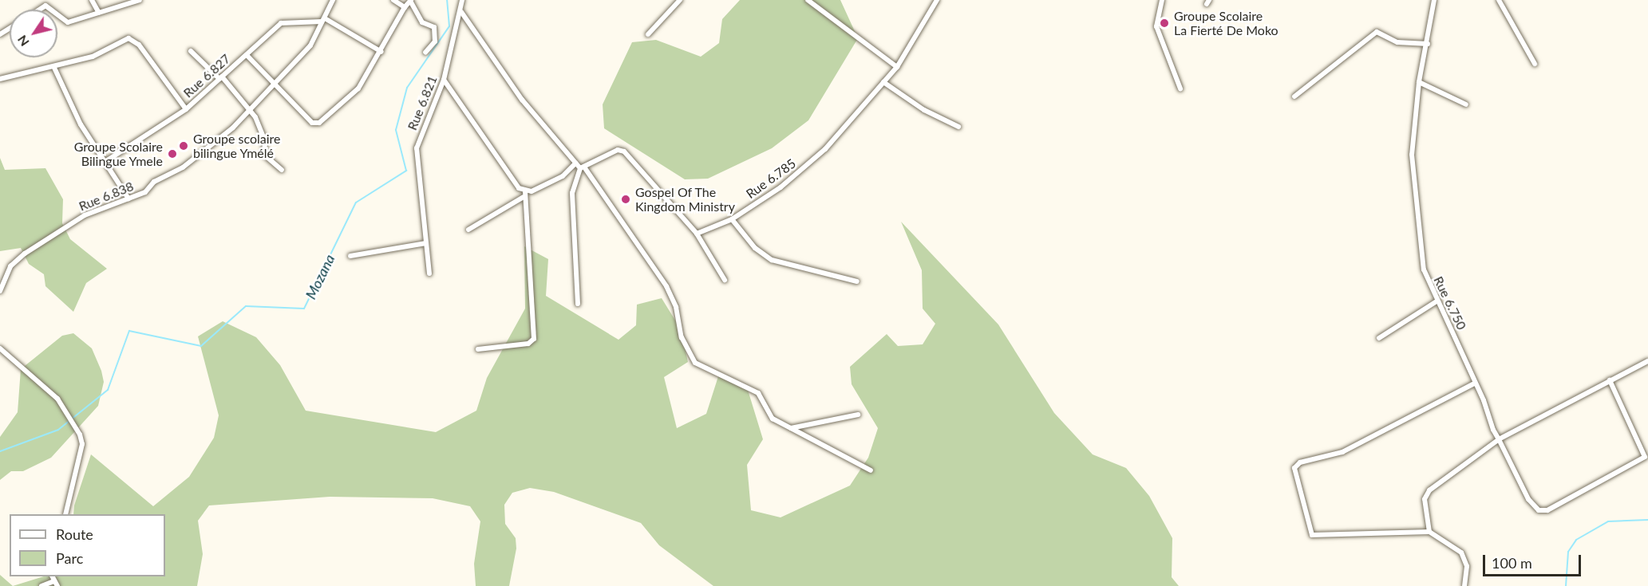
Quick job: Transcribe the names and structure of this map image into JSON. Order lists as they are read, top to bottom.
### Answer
{
  "streets": {
    "street": [
      "Rue 6.827",
      "Rue 6.821",
      "Rue 6.785",
      "Rue 6.838",
      "Rue 6.750"
    ]
  },
  "crossings": [
    ["Rue 6.827", "Rue 6.838"]
  ],
  "water": ["Mozana"],
  "places": [
    "Groupe Scolaire La Fierté De Moko",
    "Groupe scolaire bilingue Ymélé",
    "Groupe Scolaire Bilingue Ymele",
    "Gospel Of The Kingdom Ministry"
  ],
  "legend": ["Route", "Parc"],
  "scale_bar": "100 m",
  "north": "bottom left"
}
